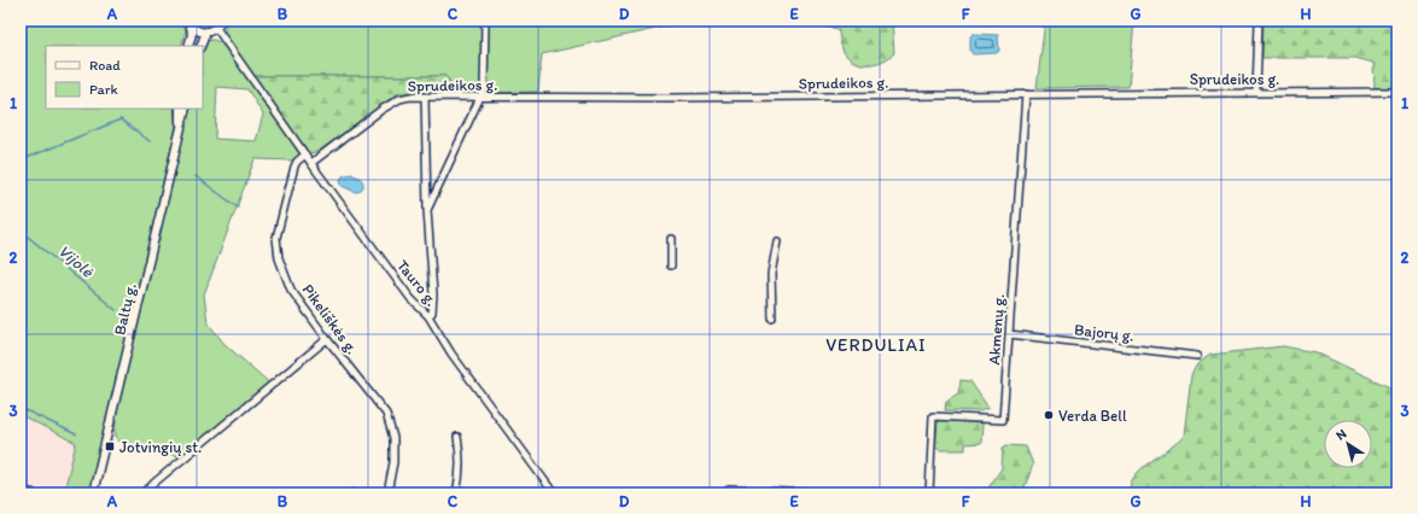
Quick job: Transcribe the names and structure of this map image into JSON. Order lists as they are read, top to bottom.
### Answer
{
  "streets": {
    "main road": ["Baltų g."],
    "street": [
      "Sprudeikos g.",
      "Tauro g.",
      "Pikeliškės g.",
      "Akmenų g.",
      "Bajorų g."
    ]
  },
  "crossings": [
    ["Sprudeikos g.", "Tauro g."],
    ["Sprudeikos g.", "Akmenų g."],
    ["Tauro g.", "Pikeliškės g."],
    ["Akmenų g.", "Bajorų g."]
  ],
  "districts": ["VERDULIAI"],
  "water": ["Vijolė"],
  "places": {
    "other": ["Verda Bell"],
    "transit": ["Jotvingių st."]
  },
  "legend": ["Road", "Park"],
  "north": "top left",
  "grid": {
    "columns": [
      "A",
      "B",
      "C",
      "D",
      "E",
      "F",
      "G",
      "H"
    ],
    "rows": ["1", "2", "3"]
  }
}
